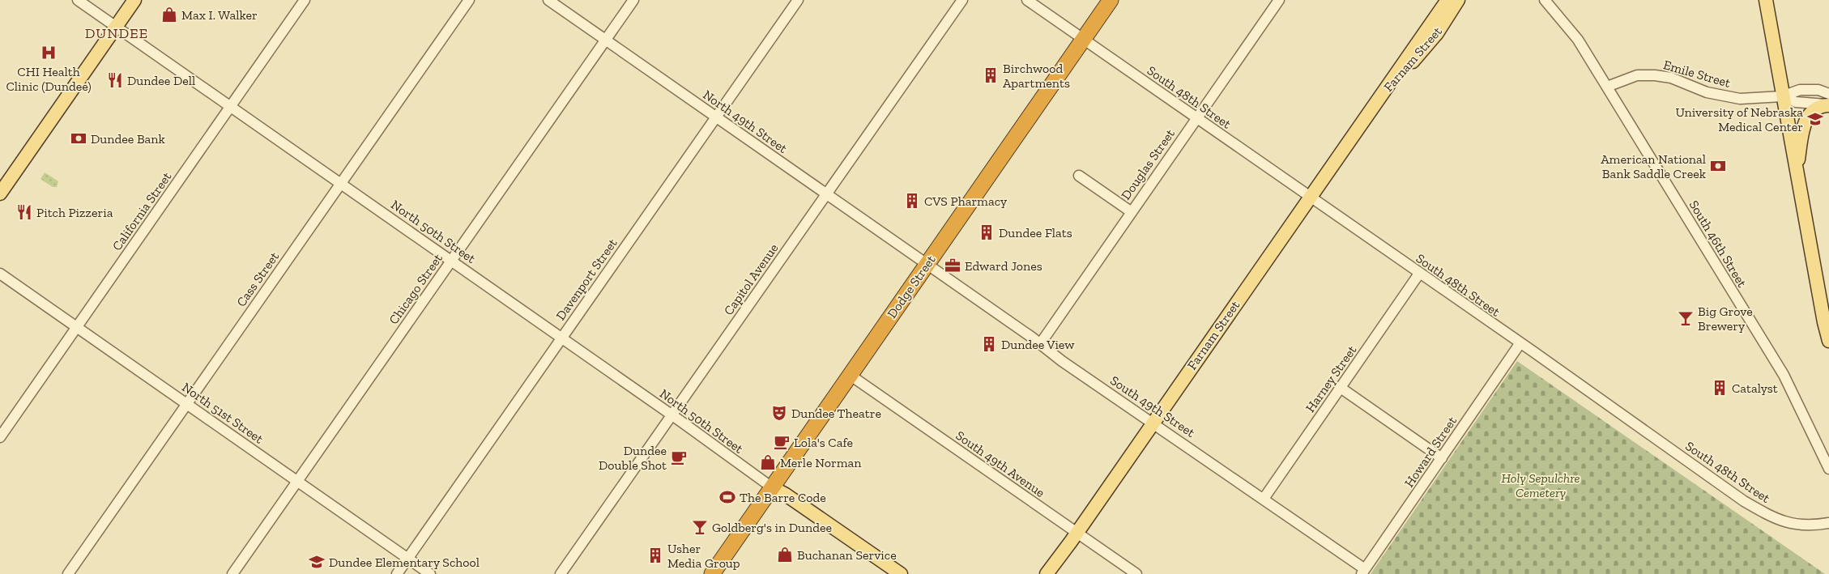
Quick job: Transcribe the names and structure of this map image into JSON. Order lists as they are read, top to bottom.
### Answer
{
  "streets": {
    "highway": ["Dodge Street"],
    "main road": ["Farnam Street"],
    "street": [
      "Emile Street",
      "South 48th Street",
      "North 49th Street",
      "Douglas Street",
      "California Street",
      "North 50th Street",
      "South 46th Street",
      "Cass Street",
      "Davenport Street",
      "Capitol Avenue",
      "Chicago Street",
      "Harney Street",
      "South 49th Street",
      "North 51st Street",
      "Howard Street",
      "South 49th Avenue"
    ]
  },
  "crossings": [
    ["Farnam Street", "South 48th Street"],
    ["Farnam Street", "South 49th Street"],
    ["Farnam Street", "South 49th Avenue"],
    ["Emile Street", "South 46th Street"],
    ["South 48th Street", "Douglas Street"],
    ["South 48th Street", "Dodge Street"],
    ["South 48th Street", "Harney Street"],
    ["South 48th Street", "Howard Street"],
    ["North 49th Street", "Davenport Street"],
    ["North 49th Street", "Capitol Avenue"],
    ["North 49th Street", "Dodge Street"],
    ["North 49th Street", "Chicago Street"],
    ["North 49th Street", "South 49th Street"],
    ["Douglas Street", "South 49th Street"],
    ["California Street", "North 50th Street"],
    ["California Street", "North 51st Street"],
    ["North 50th Street", "Cass Street"],
    ["North 50th Street", "Davenport Street"],
    ["North 50th Street", "Capitol Avenue"],
    ["North 50th Street", "Dodge Street"],
    ["North 50th Street", "Chicago Street"],
    ["Cass Street", "North 51st Street"],
    ["Davenport Street", "North 51st Street"],
    ["Dodge Street", "South 49th Street"],
    ["Dodge Street", "South 49th Avenue"],
    ["Chicago Street", "North 51st Street"],
    ["Harney Street", "South 49th Street"],
    ["South 49th Street", "Howard Street"]
  ],
  "districts": ["DUNDEE"],
  "parks": ["Holy Sepulchre Cemetery"],
  "places": {
    "shop": ["Max I. Walker", "Merle Norman", "Buchanan Service"],
    "hospital": ["CHI Health Clinic (Dundee)"],
    "building": [
      "Birchwood Apartments",
      "CVS Pharmacy",
      "Dundee Flats",
      "Dundee View",
      "Catalyst",
      "Usher Media Group"
    ],
    "restaurant": ["Dundee Dell", "Pitch Pizzeria"],
    "school or university": ["University of Nebraska Medical Center", "Dundee Elementary School"],
    "bank": ["Dundee Bank", "American National Bank Saddle Creek"],
    "office": ["Edward Jones"],
    "bar": ["Big Grove Brewery", "Goldberg's in Dundee"],
    "theatre": ["Dundee Theatre"],
    "cafe": ["Lola's Cafe", "Dundee Double Shot"],
    "sports": ["The Barre Code"]
  }
}
